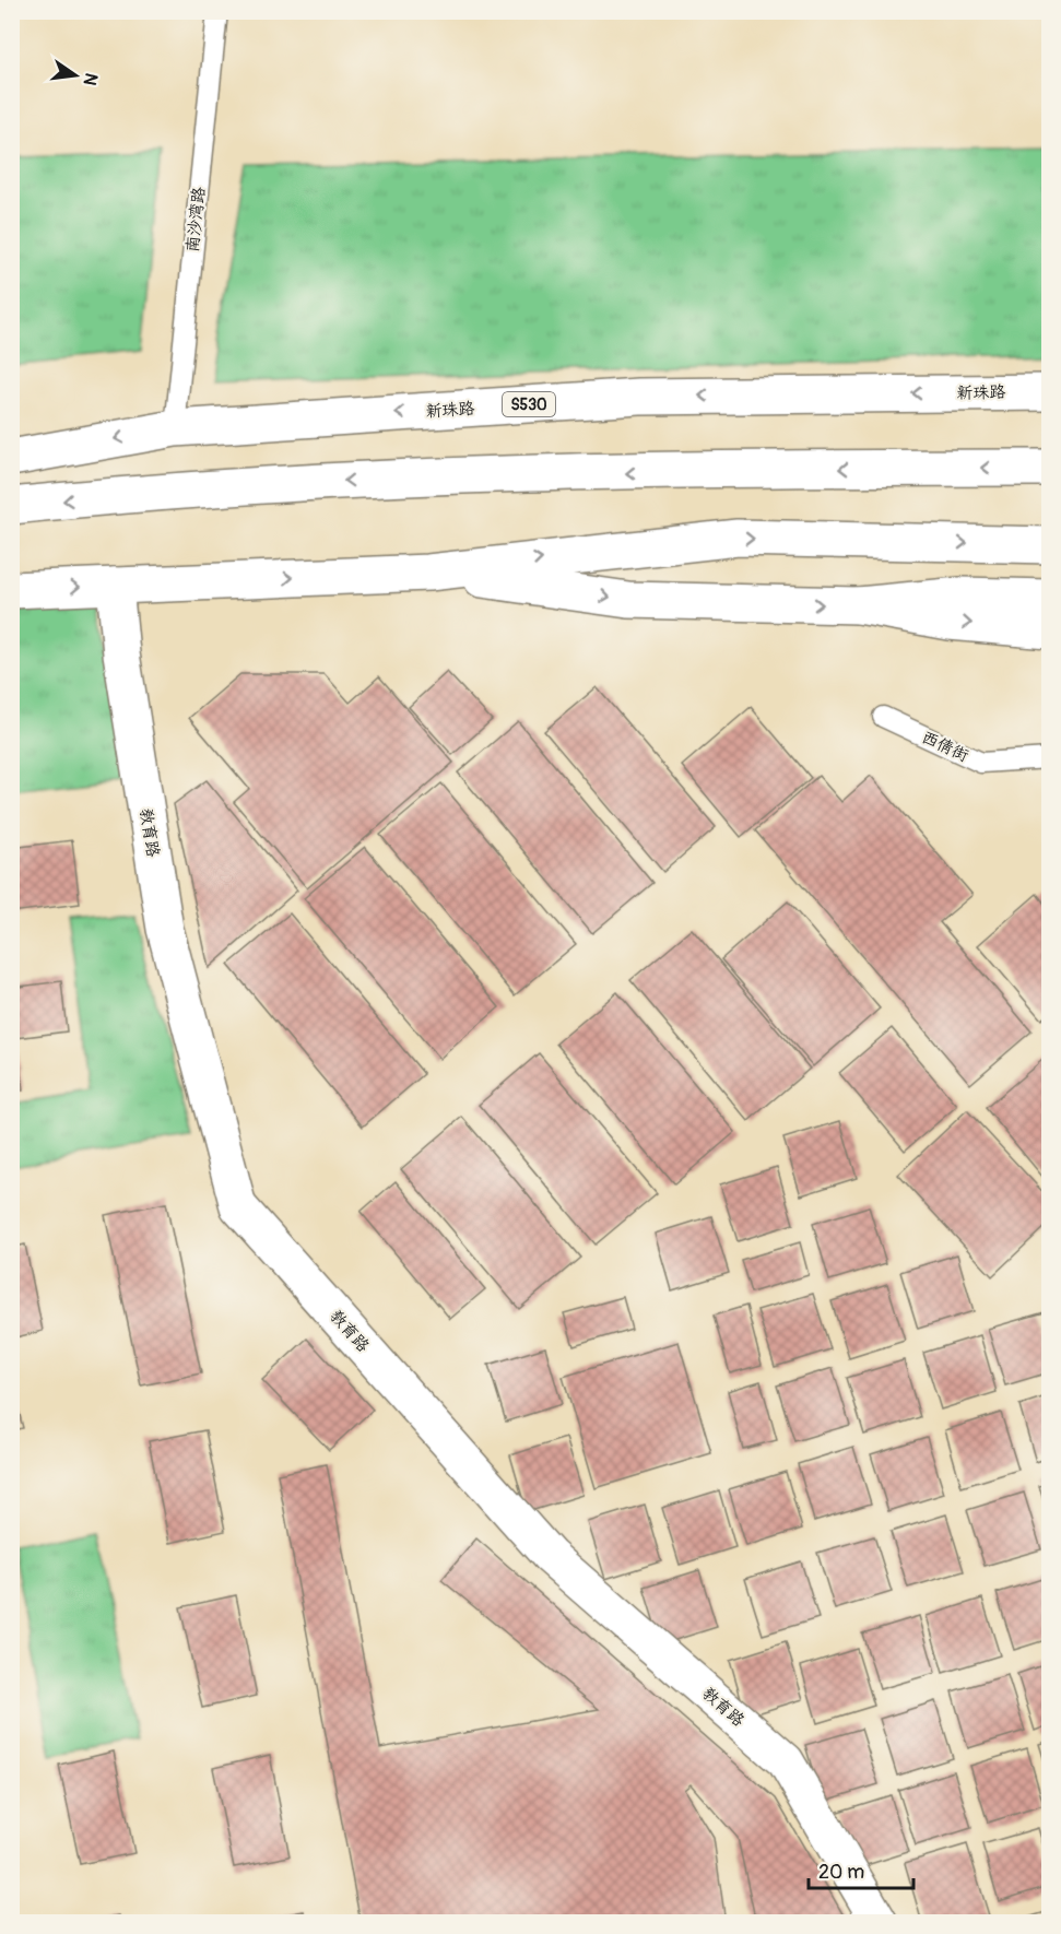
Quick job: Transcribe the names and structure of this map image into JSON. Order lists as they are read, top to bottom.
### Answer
{
  "streets": {
    "main road": ["新珠路", "S530", "教育路"],
    "lane": ["南沙湾路", "西倩街"]
  },
  "crossings": [
    ["南沙湾路", "新珠路"]
  ],
  "scale_bar": "20 m",
  "north": "right"
}
